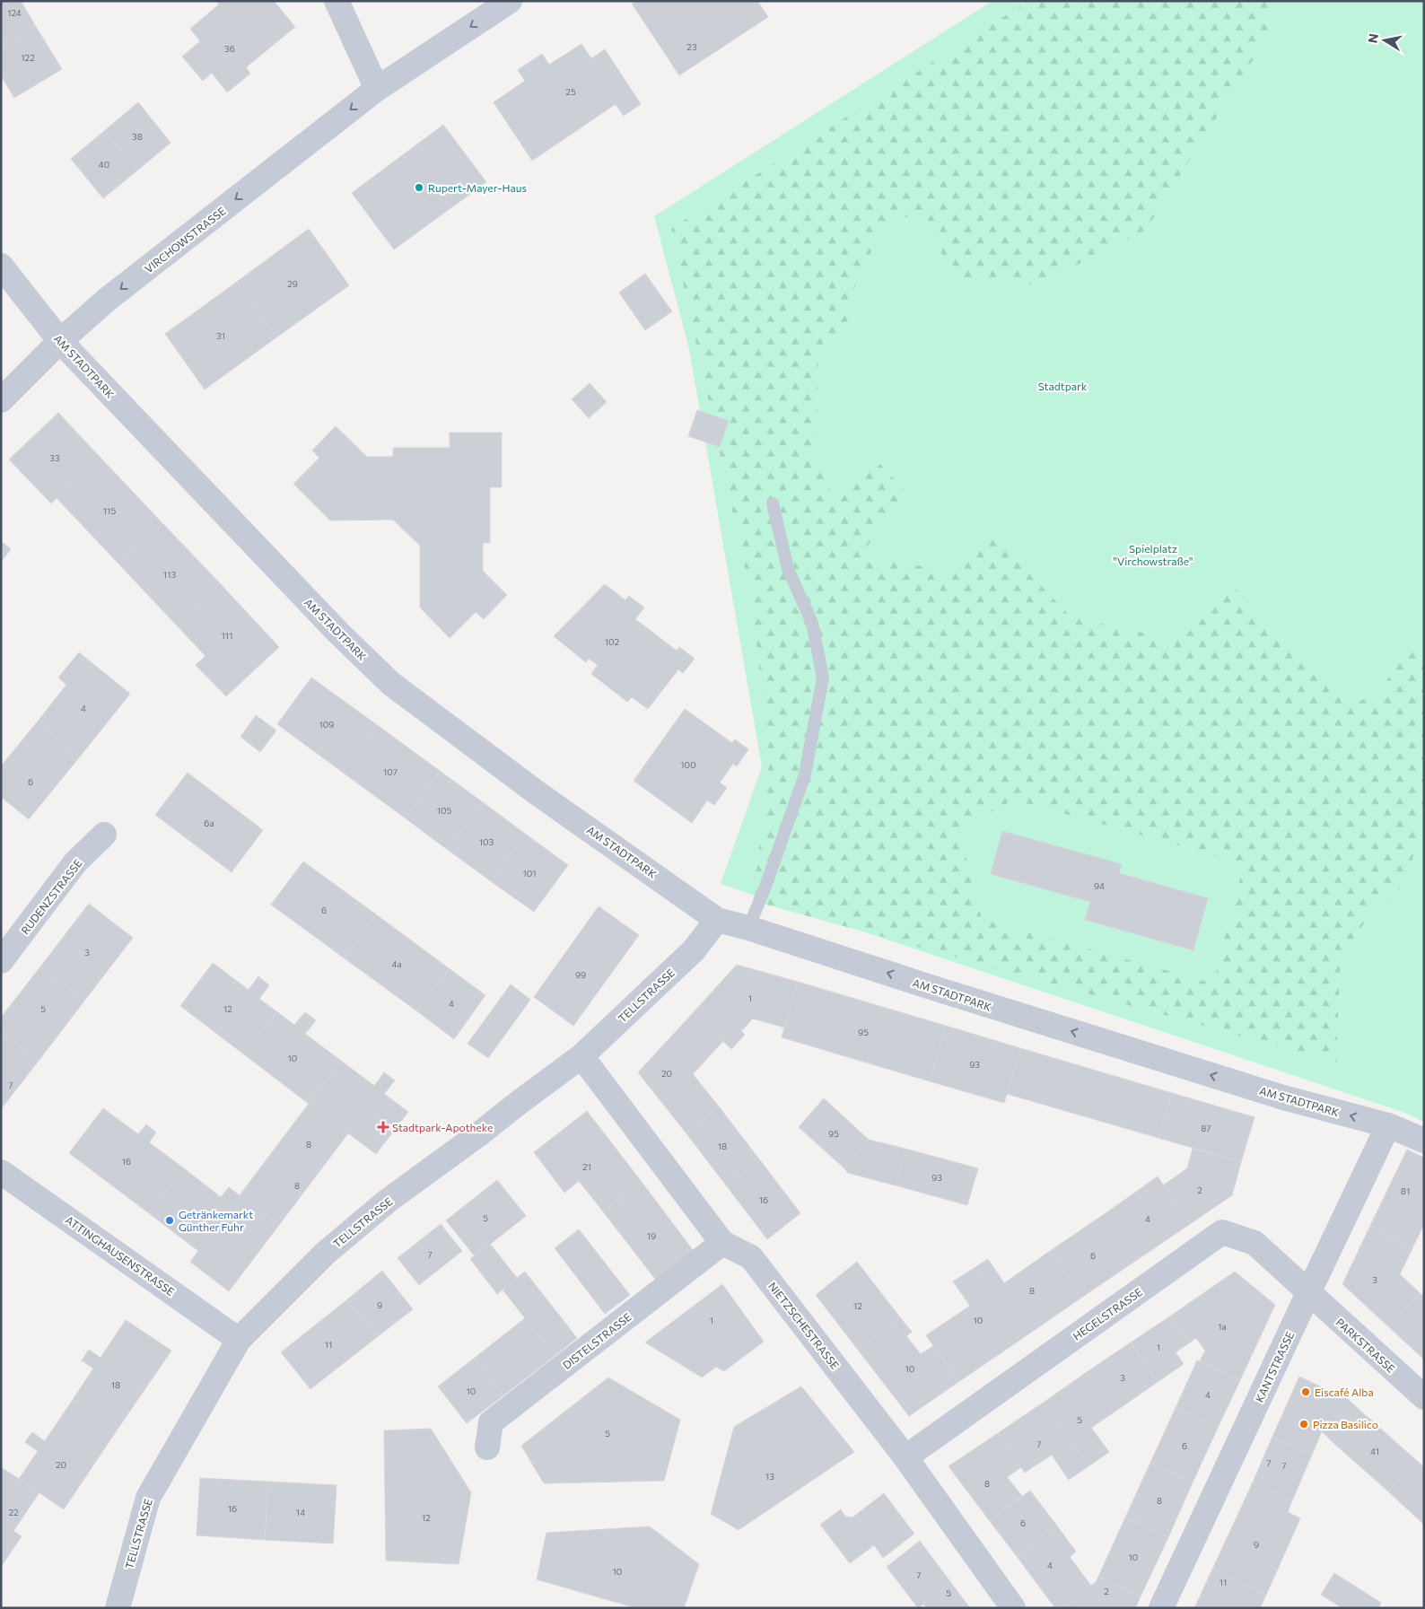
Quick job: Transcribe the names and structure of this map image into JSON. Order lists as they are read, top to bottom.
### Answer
{
  "streets": {
    "street": [
      "VIRCHOWSTRASSE",
      "AM STADTPARK",
      "RUDENZSTRASSE",
      "TELLSTRASSE",
      "ATTINGHAUSENSTRASSE",
      "HEGELSTRASSE",
      "NIETZSCHESTRASSE",
      "DISTELSTRASSE",
      "PARKSTRASSE",
      "KANTSTRASSE"
    ]
  },
  "crossings": [
    ["VIRCHOWSTRASSE", "AM STADTPARK"],
    ["AM STADTPARK", "TELLSTRASSE"],
    ["AM STADTPARK", "KANTSTRASSE"],
    ["TELLSTRASSE", "ATTINGHAUSENSTRASSE"],
    ["TELLSTRASSE", "NIETZSCHESTRASSE"],
    ["HEGELSTRASSE", "NIETZSCHESTRASSE"],
    ["HEGELSTRASSE", "PARKSTRASSE"],
    ["HEGELSTRASSE", "KANTSTRASSE"],
    ["NIETZSCHESTRASSE", "DISTELSTRASSE"],
    ["PARKSTRASSE", "KANTSTRASSE"]
  ],
  "one_way": ["VIRCHOWSTRASSE", "AM STADTPARK"],
  "parks": ["Stadtpark", "Spielplatz \"Virchowstraße\""],
  "places": {
    "other": [
      "Rupert-Mayer-Haus",
      "Getränkemarkt Günther Fuhr",
      "Eiscafé Alba",
      "Pizza Basilico"
    ],
    "health": ["Stadtpark-Apotheke"]
  },
  "house_numbers": [
    "124",
    "23",
    "36",
    "122",
    "25",
    "38",
    "40",
    "29",
    "31",
    "33",
    "115",
    "113",
    "111",
    "102",
    "4",
    "109",
    "100",
    "107",
    "6",
    "105",
    "6a",
    "103",
    "101",
    "94",
    "6",
    "3",
    "4a",
    "99",
    "1",
    "4",
    "5",
    "12",
    "95",
    "10",
    "93",
    "20",
    "7",
    "87",
    "95",
    "8",
    "18",
    "16",
    "21",
    "93",
    "8",
    "2",
    "81",
    "16",
    "5",
    "4",
    "19",
    "7",
    "6",
    "3",
    "8",
    "9",
    "12",
    "1",
    "10",
    "1a",
    "11",
    "1",
    "10",
    "3",
    "18",
    "10",
    "4",
    "5",
    "5",
    "7",
    "6",
    "41",
    "7",
    "20",
    "7",
    "13",
    "8",
    "8",
    "16",
    "22",
    "14",
    "12",
    "6",
    "9",
    "10",
    "4",
    "10",
    "7",
    "11",
    "2",
    "5"
  ],
  "north": "left"
}
